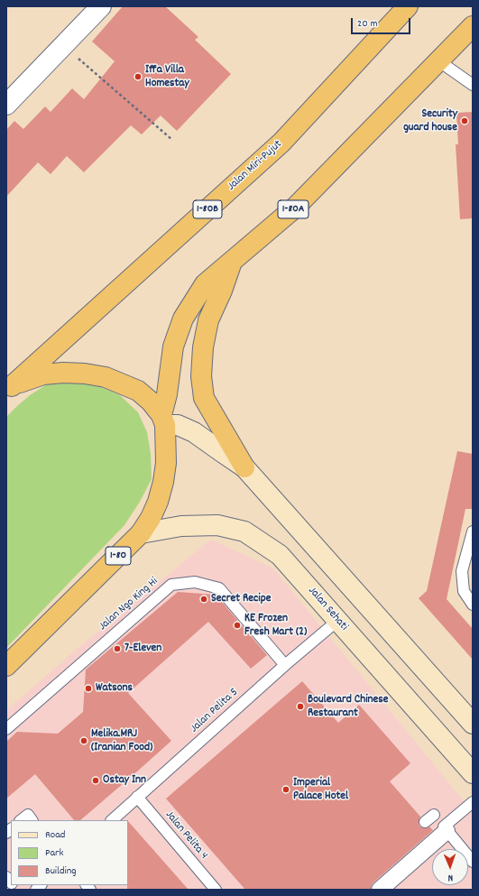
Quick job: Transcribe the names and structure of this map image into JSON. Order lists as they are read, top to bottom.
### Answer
{
  "streets": {
    "highway": [
      "Jalan Miri-Pujut",
      "1-80B",
      "1-80A",
      "1-80"
    ],
    "main road": ["Jalan Sehati"],
    "lane": ["Jalan Ngo King Hi", "Jalan Pelita 5", "Jalan Pelita 4"]
  },
  "crossings": [
    ["1-80A", "1-80"],
    ["1-80", "Jalan Sehati"],
    ["Jalan Ngo King Hi", "Jalan Pelita 5"],
    ["Jalan Sehati", "Jalan Pelita 5"],
    ["Jalan Pelita 5", "Jalan Pelita 4"]
  ],
  "places": [
    "Iffa Villa Homestay",
    "Security guard house",
    "Secret Recipe",
    "KE Frozen Fresh Mart (2)",
    "7-Eleven",
    "Watsons",
    "Boulevard Chinese Restaurant",
    "Melika.MRJ (Iranian Food)",
    "Ostay Inn",
    "Imperial Palace Hotel"
  ],
  "legend": ["Road", "Park", "Building"],
  "scale_bar": "20 m",
  "north": "bottom"
}
